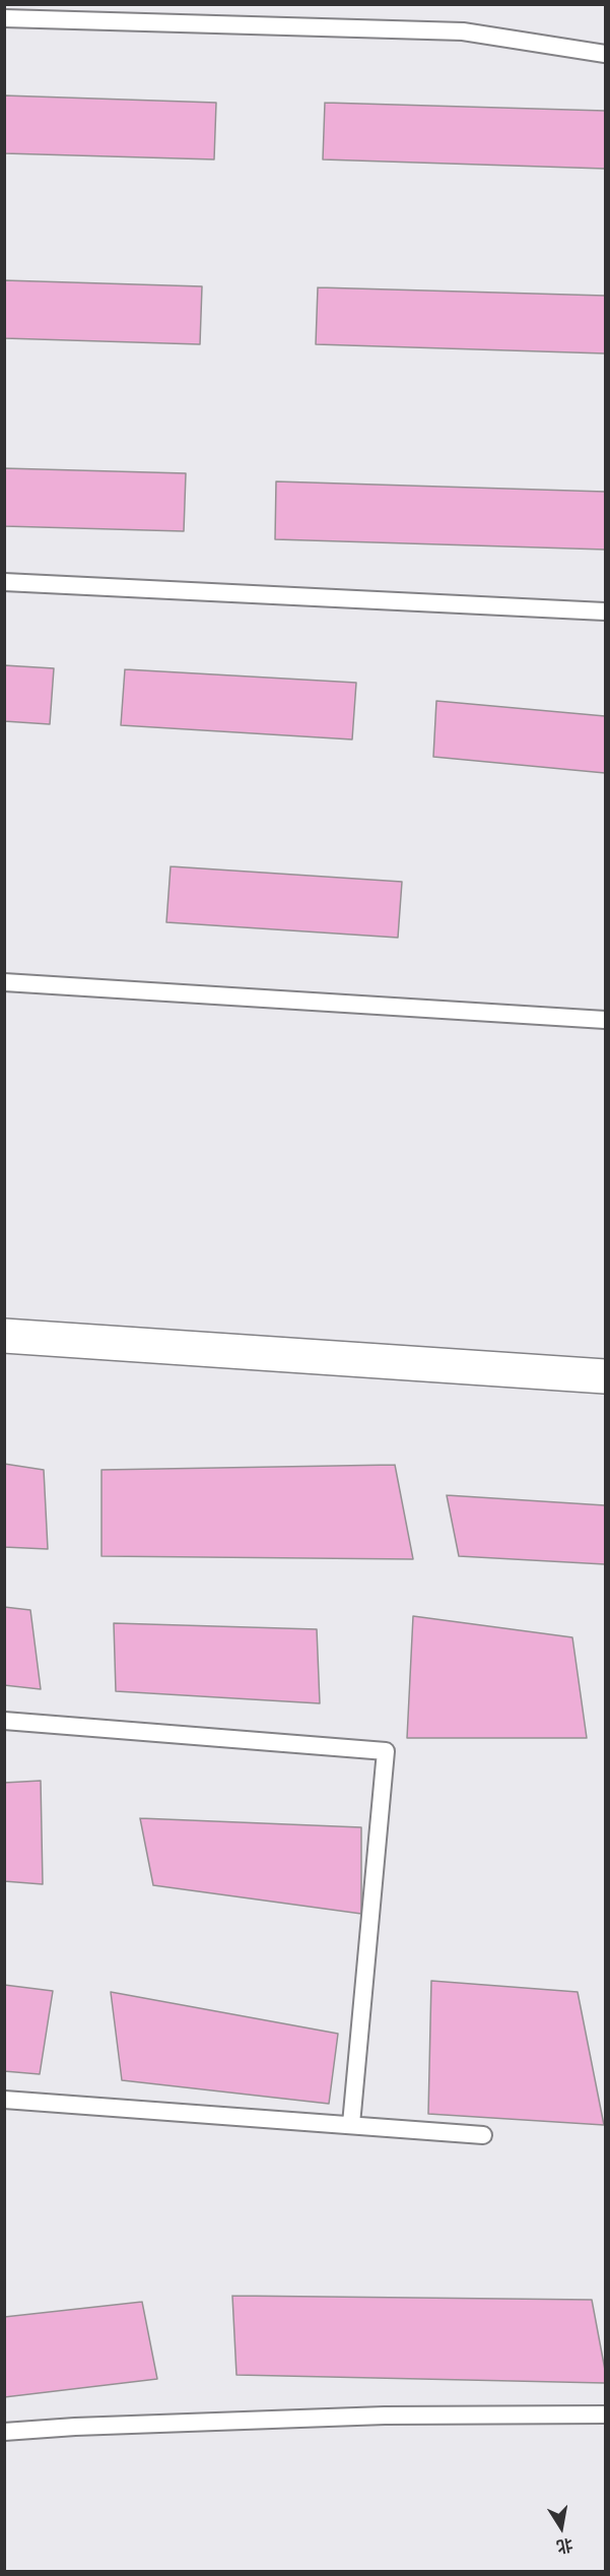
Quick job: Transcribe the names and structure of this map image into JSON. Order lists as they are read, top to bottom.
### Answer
{
  "north": "bottom"
}
